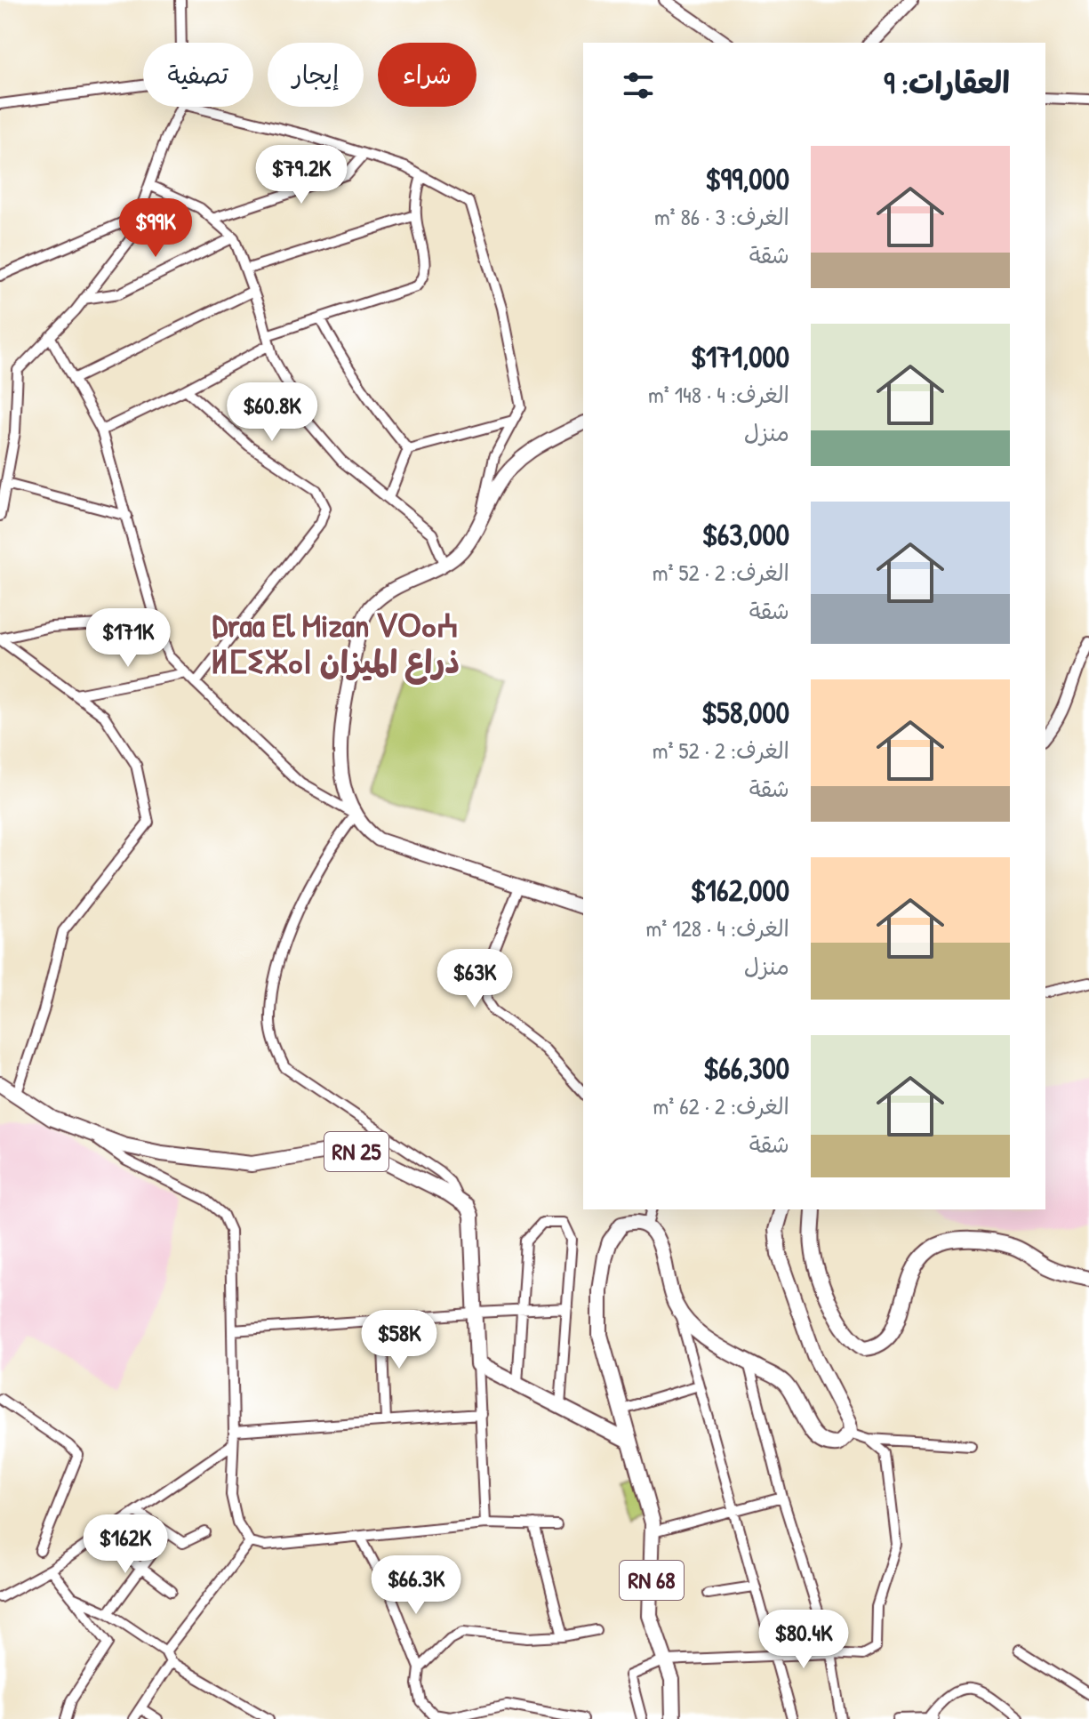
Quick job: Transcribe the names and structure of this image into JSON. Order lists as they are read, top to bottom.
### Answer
{
  "streets": {
    "main road": ["RN 25", "RN 68"]
  },
  "districts": ["Draa El Mizan ⴸⵔⴰⵄ ⵍⵎⵉⵣⴰⵏ ذراع الميزان"],
  "page": {
    "chip": ["شراء", "إيجار", "تصفية"],
    "heading": "العقارات: 9",
    "list": [
      {
        "name": "$99,000",
        "note": "الغرف: 3 · 86 m² · شقة"
      },
      {
        "name": "$171,000",
        "note": "الغرف: 4 · 148 m² · منزل"
      },
      {
        "name": "$63,000",
        "note": "الغرف: 2 · 52 m² · شقة"
      },
      {
        "name": "$58,000",
        "note": "الغرف: 2 · 52 m² · شقة"
      },
      {
        "name": "$162,000",
        "note": "الغرف: 4 · 128 m² · منزل"
      },
      {
        "name": "$66,300",
        "note": "الغرف: 2 · 62 m² · شقة"
      }
    ],
    "price": [
      "$79.2K",
      "$99K",
      "$60.8K",
      "$171K",
      "$63K",
      "$58K",
      "$162K",
      "$66.3K",
      "$80.4K"
    ]
  }
}
